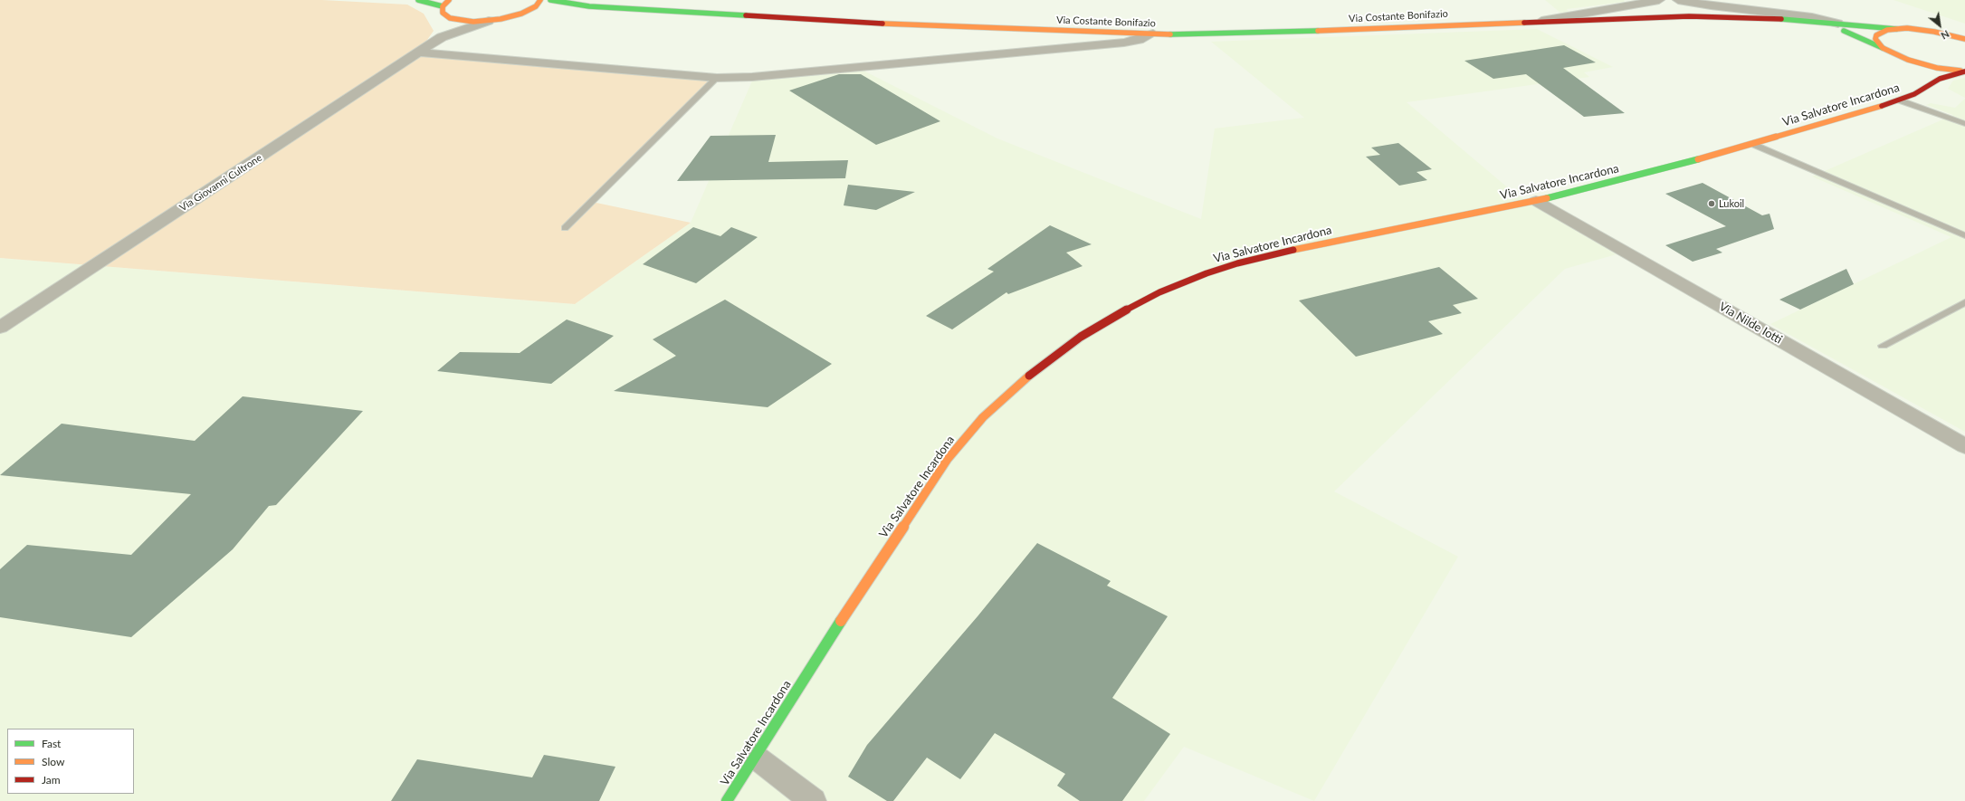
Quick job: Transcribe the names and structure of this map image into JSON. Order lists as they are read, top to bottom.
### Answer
{
  "streets": {
    "main road": ["Via Costante Bonifazio", "Via Salvatore Incardona"],
    "street": ["Via Giovanni Cultrone", "Via Nilde Iotti"]
  },
  "crossings": [
    ["Via Salvatore Incardona", "Via Nilde Iotti"]
  ],
  "places": ["Lukoil"],
  "legend": ["Fast", "Slow", "Jam"],
  "north": "bottom right"
}
